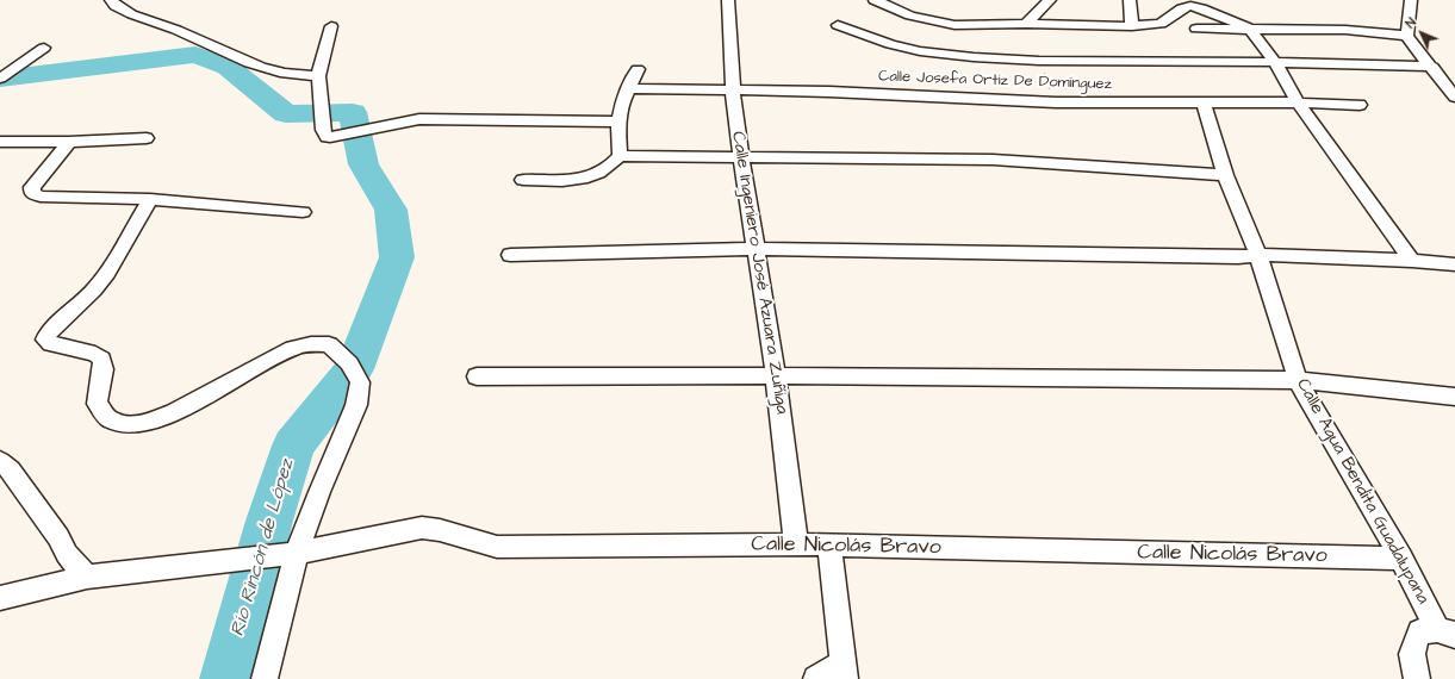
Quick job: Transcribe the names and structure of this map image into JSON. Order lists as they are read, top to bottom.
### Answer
{
  "streets": {
    "street": [
      "Calle Josefa Ortiz De Domínguez",
      "Calle Ingeniero José Azuara Zuñiga",
      "Calle Agua Bendita Guadalupana",
      "Calle Nicolás Bravo"
    ]
  },
  "crossings": [
    ["Calle Josefa Ortiz De Domínguez", "Calle Ingeniero José Azuara Zuñiga"],
    ["Calle Josefa Ortiz De Domínguez", "Calle Agua Bendita Guadalupana"],
    ["Calle Ingeniero José Azuara Zuñiga", "Calle Nicolás Bravo"],
    ["Calle Agua Bendita Guadalupana", "Calle Nicolás Bravo"]
  ],
  "water": ["Río Rincón de López"],
  "north": "top left"
}
